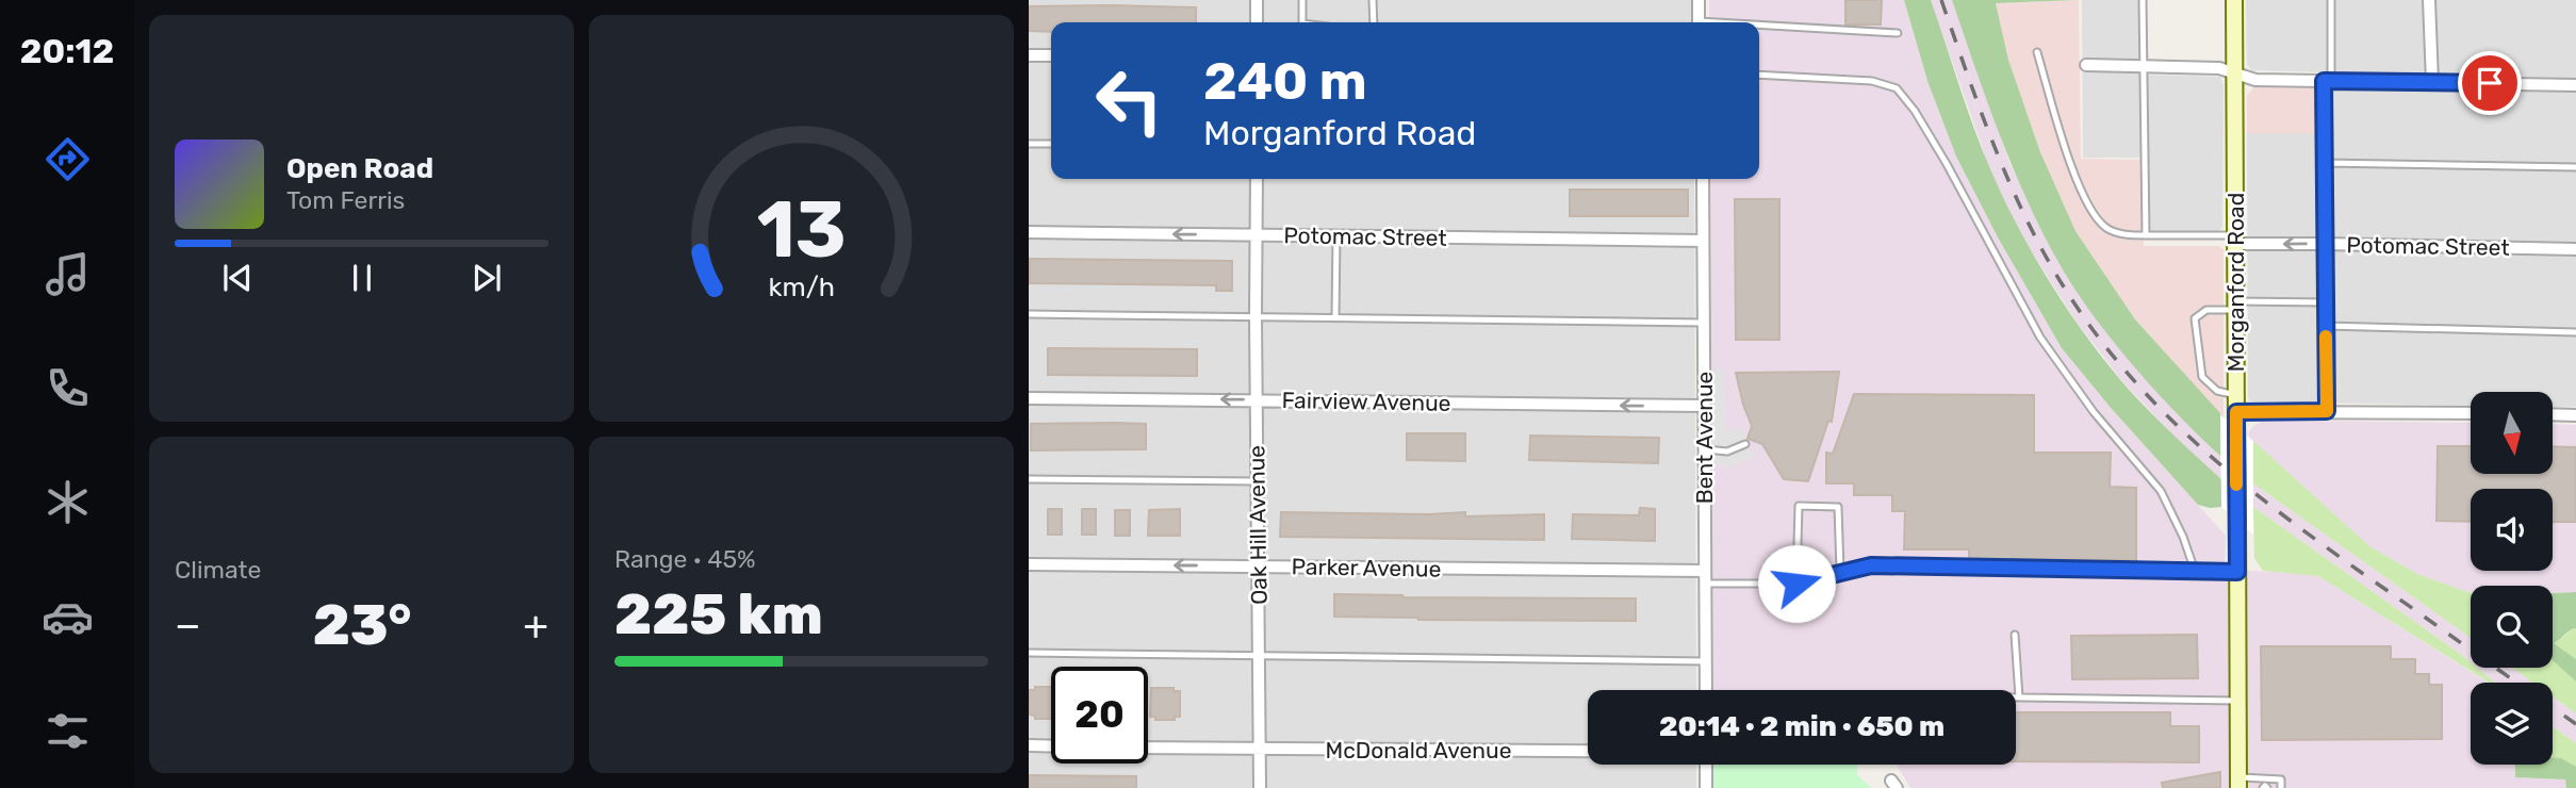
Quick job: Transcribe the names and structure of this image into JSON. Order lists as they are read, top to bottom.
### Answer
{
  "streets": {
    "street": [
      "Potomac Street",
      "Morganford Road",
      "Fairview Avenue",
      "Bent Avenue",
      "Oak Hill Avenue",
      "Parker Avenue",
      "McDonald Avenue"
    ]
  },
  "crossings": [
    ["Potomac Street", "Morganford Road"],
    ["Potomac Street", "Bent Avenue"],
    ["Potomac Street", "Oak Hill Avenue"],
    ["Fairview Avenue", "Bent Avenue"],
    ["Fairview Avenue", "Oak Hill Avenue"],
    ["Bent Avenue", "Parker Avenue"],
    ["Oak Hill Avenue", "Parker Avenue"],
    ["Oak Hill Avenue", "McDonald Avenue"]
  ],
  "one_way": ["Fairview Avenue"],
  "north": "bottom",
  "page": {
    "tabs": "20:12",
    "turn": ["240 m", "Morganford Road"],
    "song": ["Open Road", "Tom Ferris"],
    "tile": [
      "Climate",
      ["Range · 45%", "225 km"]
    ],
    "heat": ["−", "23°", "+"],
    "limit": "20",
    "trip": "20:14 · 2 min · 650 m",
    "gauge": ["13", "km/h"]
  }
}
